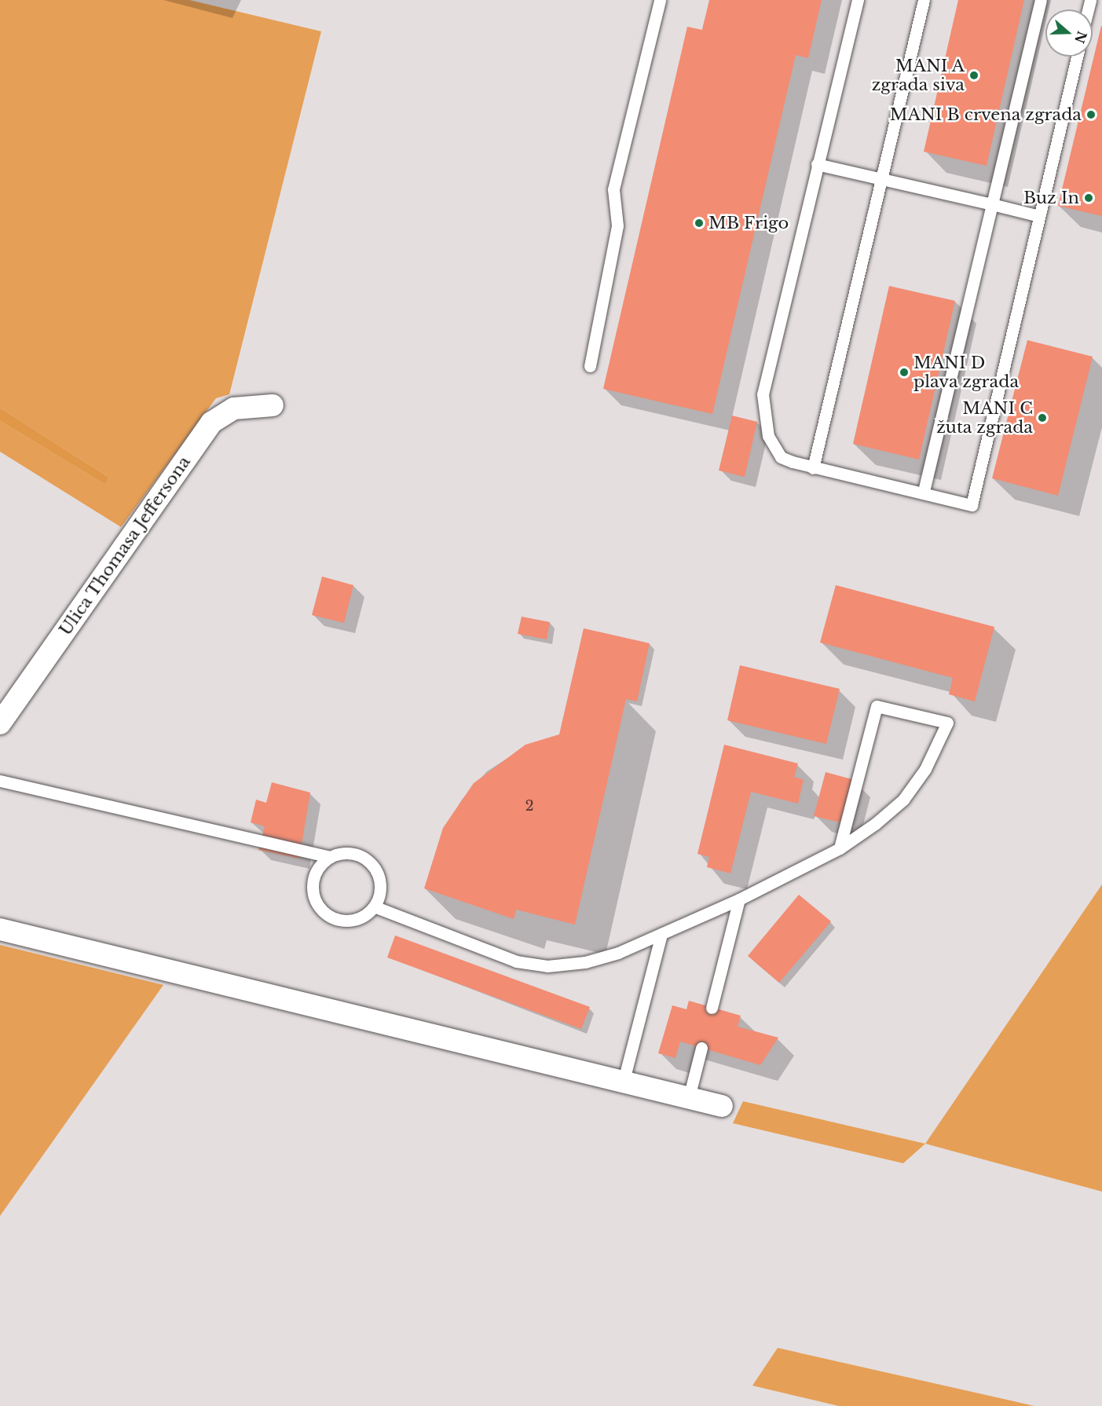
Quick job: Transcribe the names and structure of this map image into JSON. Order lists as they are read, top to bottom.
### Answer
{
  "streets": {
    "street": ["Ulica Thomasa Jeffersona"]
  },
  "places": [
    "MANI A zgrada siva",
    "MANI B crvena zgrada",
    "Buz In",
    "MB Frigo",
    "MANI D plava zgrada",
    "MANI C žuta zgrada"
  ],
  "house_numbers": ["2"],
  "north": "right"
}
